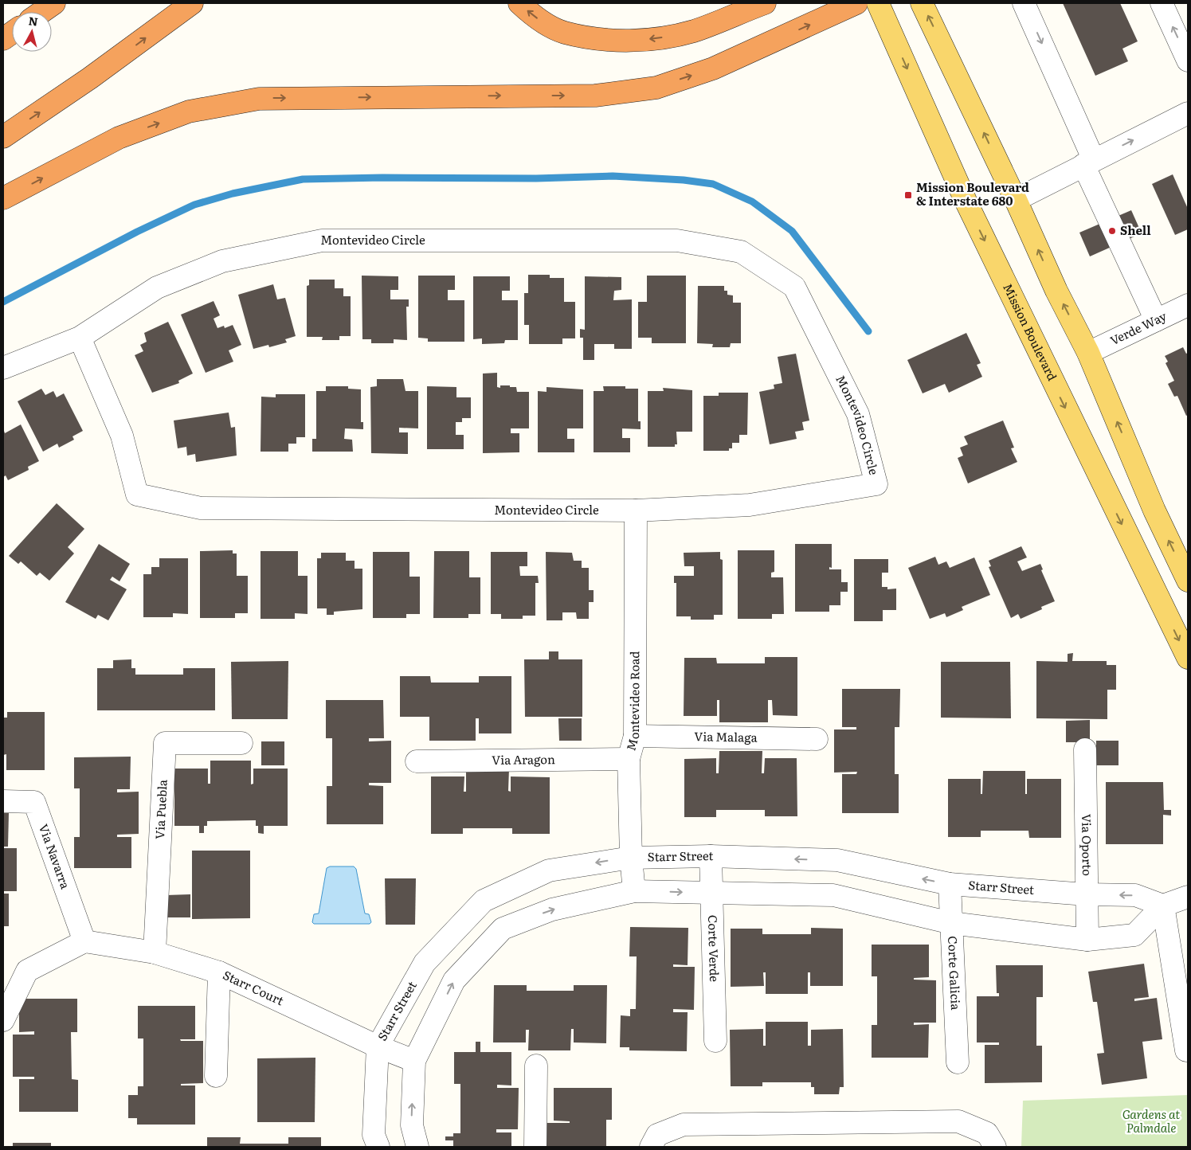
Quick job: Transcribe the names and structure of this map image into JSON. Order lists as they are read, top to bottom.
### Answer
{
  "streets": {
    "main road": ["Mission Boulevard"],
    "street": [
      "Montevideo Circle",
      "Verde Way",
      "Montevideo Road",
      "Via Malaga",
      "Via Aragon",
      "Via Puebla",
      "Via Oporto",
      "Via Navarra",
      "Starr Street",
      "Corte Verde",
      "Corte Galicia",
      "Starr Court"
    ]
  },
  "crossings": [
    ["Montevideo Circle", "Montevideo Road"],
    ["Montevideo Road", "Via Malaga"],
    ["Montevideo Road", "Via Aragon"],
    ["Montevideo Road", "Starr Street"],
    ["Via Puebla", "Starr Court"],
    ["Via Oporto", "Starr Street"],
    ["Via Navarra", "Starr Court"],
    ["Starr Street", "Corte Verde"],
    ["Starr Street", "Corte Galicia"],
    ["Starr Street", "Starr Court"]
  ],
  "parks": ["Gardens at Palmdale"],
  "places": {
    "transit": ["Mission Boulevard & Interstate 680"],
    "other": ["Shell"]
  },
  "north": "top"
}
